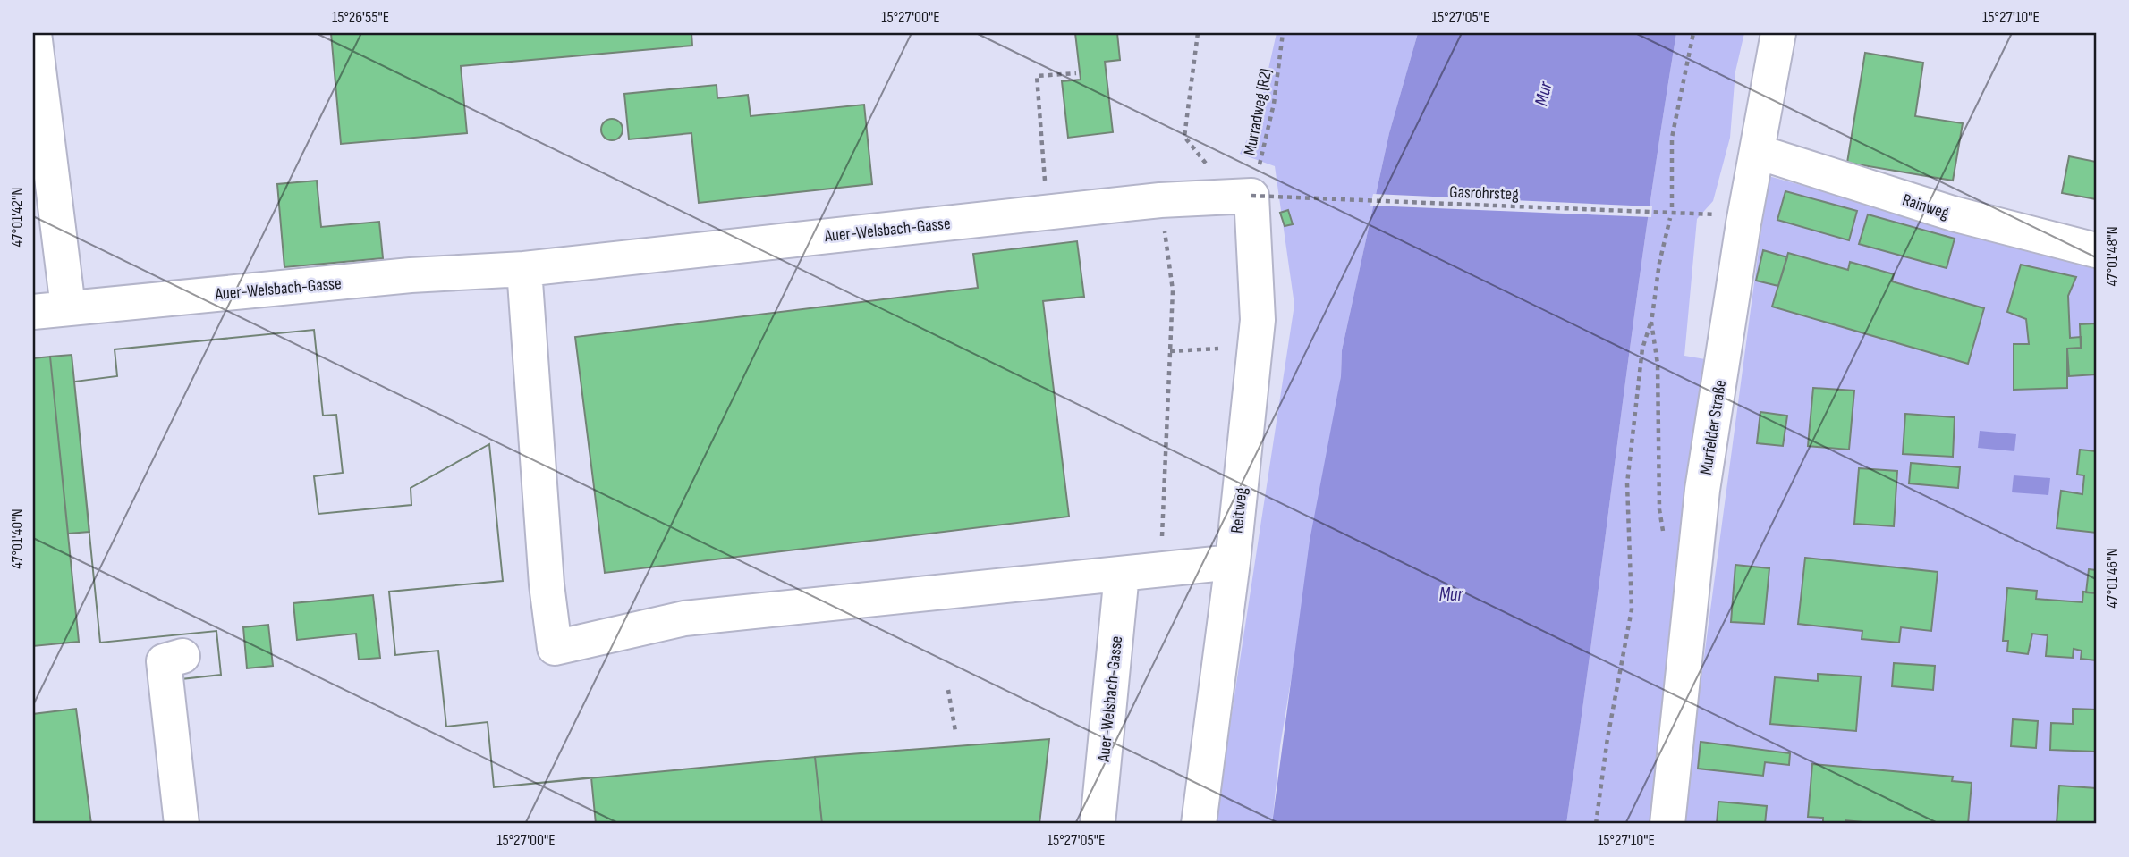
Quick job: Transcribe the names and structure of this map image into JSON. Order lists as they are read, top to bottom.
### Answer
{
  "streets": {
    "street": [
      "Rainweg",
      "Auer-Welsbach-Gasse",
      "Murfelder Straße",
      "Reitweg"
    ],
    "path": ["Murradweg (R2)", "Gasrohrsteg"]
  },
  "crossings": [
    ["Murradweg (R2)", "Gasrohrsteg"],
    ["Murradweg (R2)", "Auer-Welsbach-Gasse"],
    ["Murradweg (R2)", "Reitweg"],
    ["Gasrohrsteg", "Auer-Welsbach-Gasse"],
    ["Gasrohrsteg", "Reitweg"],
    ["Rainweg", "Murfelder Straße"],
    ["Auer-Welsbach-Gasse", "Reitweg"]
  ],
  "water": ["Mur"],
  "coordinates": [
    "15°26'55\"E",
    "15°27'00\"E",
    "15°27'05\"E",
    "15°27'10\"E",
    "47°01'42\"N",
    "47°01'48\"N",
    "47°01'40\"N",
    "47°01'46\"N"
  ]
}
